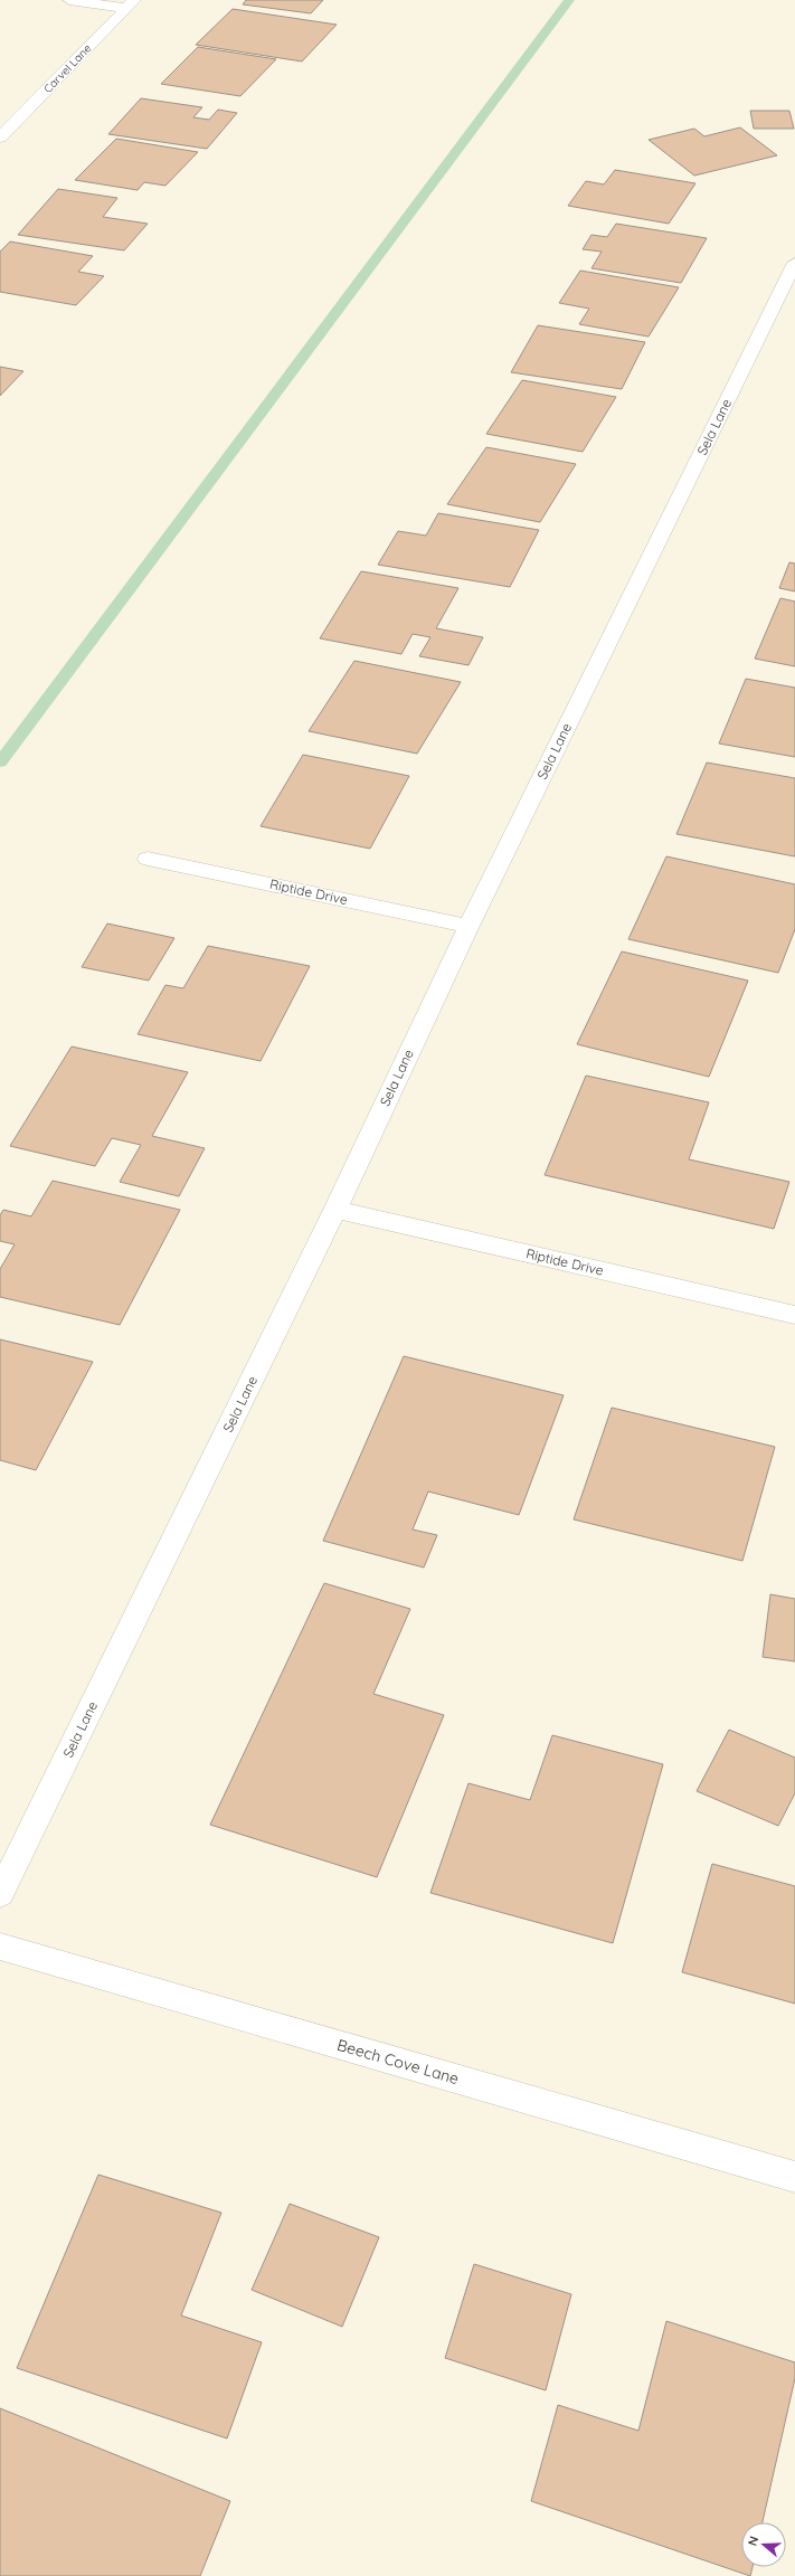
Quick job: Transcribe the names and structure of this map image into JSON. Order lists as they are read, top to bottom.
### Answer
{
  "streets": {
    "street": [
      "Carvel Lane",
      "Sela Lane",
      "Riptide Drive",
      "Beech Cove Lane"
    ]
  },
  "crossings": [
    ["Sela Lane", "Riptide Drive"]
  ],
  "north": "left"
}
